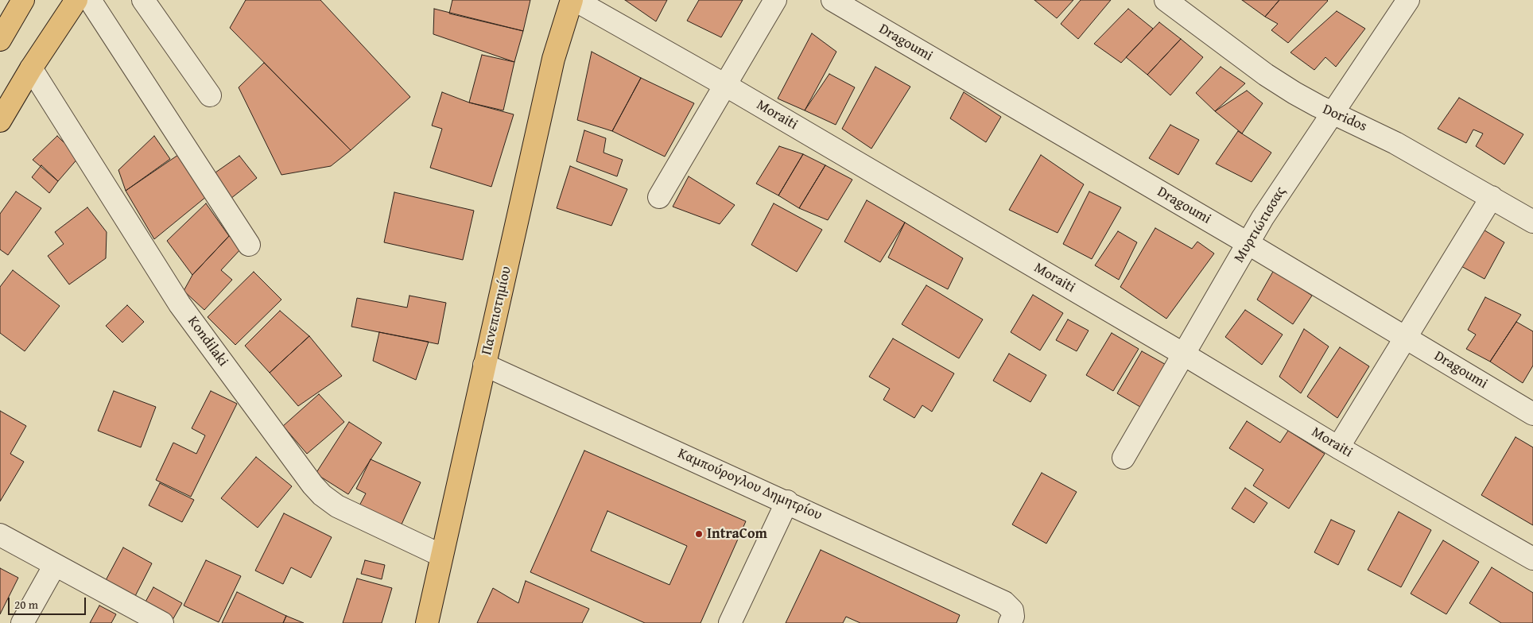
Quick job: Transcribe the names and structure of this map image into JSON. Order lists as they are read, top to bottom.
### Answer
{
  "streets": {
    "main road": ["Πανεπιστημίου"],
    "street": [
      "Dragoumi",
      "Moraiti",
      "Doridos",
      "Μυρτιώτισσας",
      "Kondilaki",
      "Καμπούρογλου Δημητρίου"
    ]
  },
  "crossings": [
    ["Dragoumi", "Μυρτιώτισσας"],
    ["Moraiti", "Μυρτιώτισσας"],
    ["Doridos", "Μυρτιώτισσας"],
    ["Πανεπιστημίου", "Kondilaki"],
    ["Πανεπιστημίου", "Καμπούρογλου Δημητρίου"]
  ],
  "places": ["IntraCom"],
  "scale_bar": "20 m"
}
